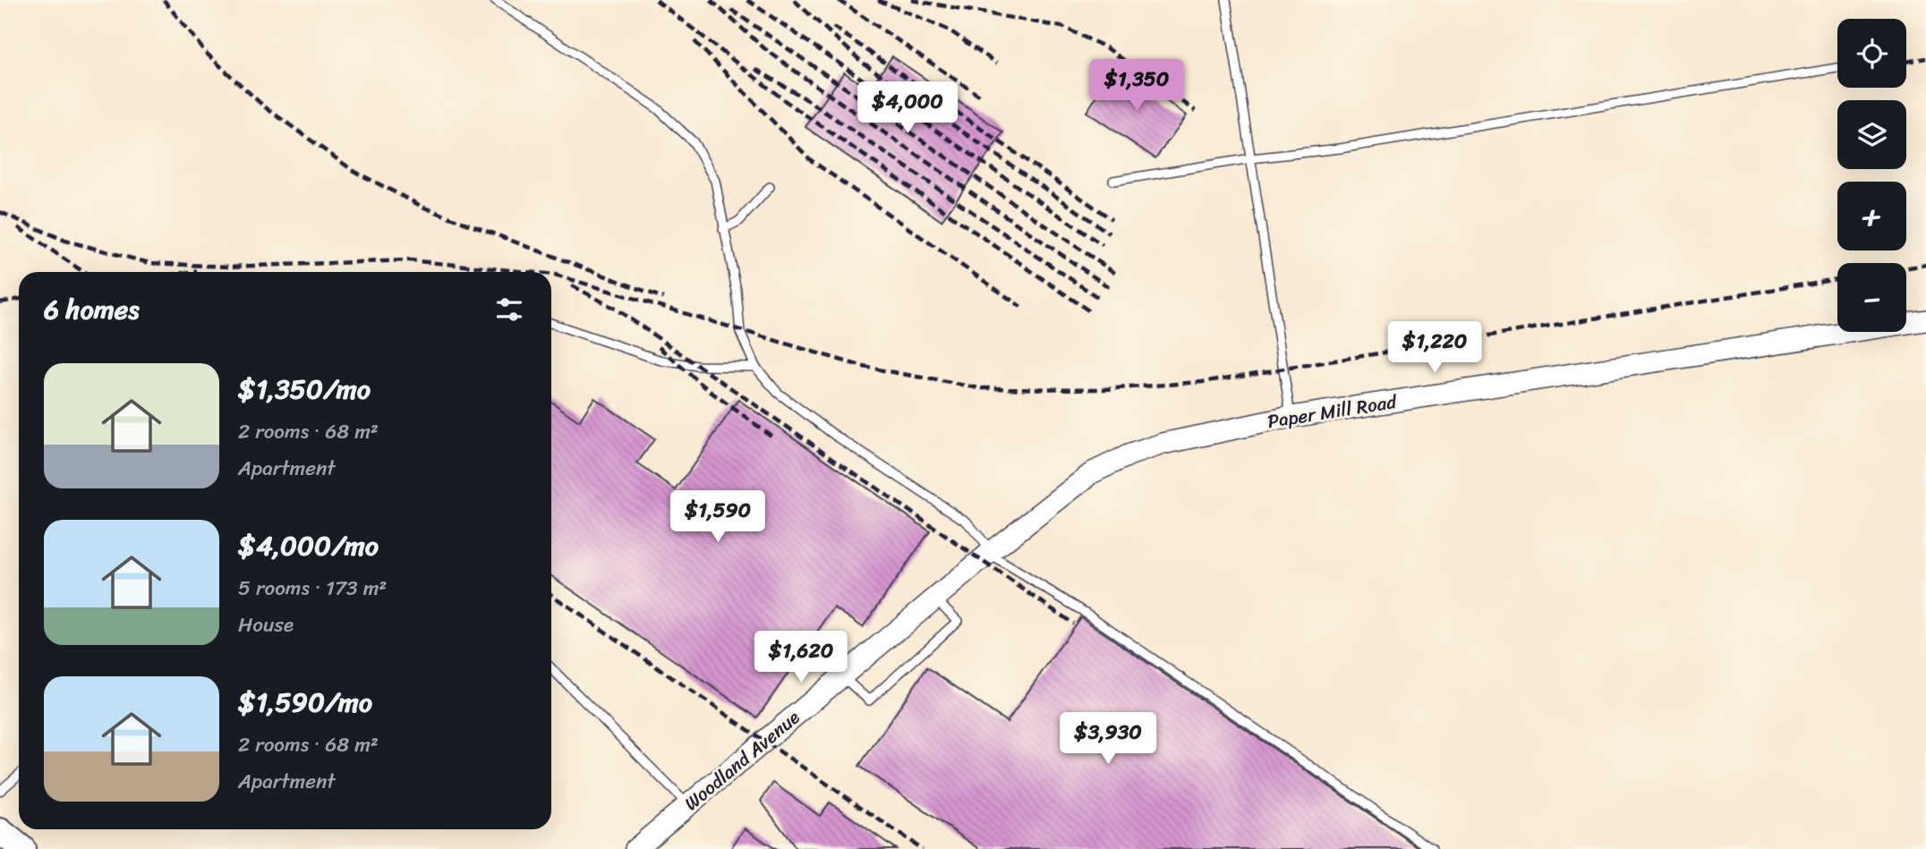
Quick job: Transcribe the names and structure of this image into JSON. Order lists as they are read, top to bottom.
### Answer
{
  "streets": {
    "street": ["Paper Mill Road", "Woodland Avenue"]
  },
  "crossings": [
    ["Paper Mill Road", "Woodland Avenue"]
  ],
  "page": {
    "map_buttons": ["+", "−"],
    "price": [
      "$1,350",
      "$4,000",
      "$1,220",
      "$1,590",
      "$1,620",
      "$3,930"
    ],
    "heading": "6 homes",
    "list": [
      {
        "name": "$1,350/mo",
        "note": "2 rooms · 68 m² · Apartment"
      },
      {
        "name": "$4,000/mo",
        "note": "5 rooms · 173 m² · House"
      },
      {
        "name": "$1,590/mo",
        "note": "2 rooms · 68 m² · Apartment"
      }
    ]
  }
}
